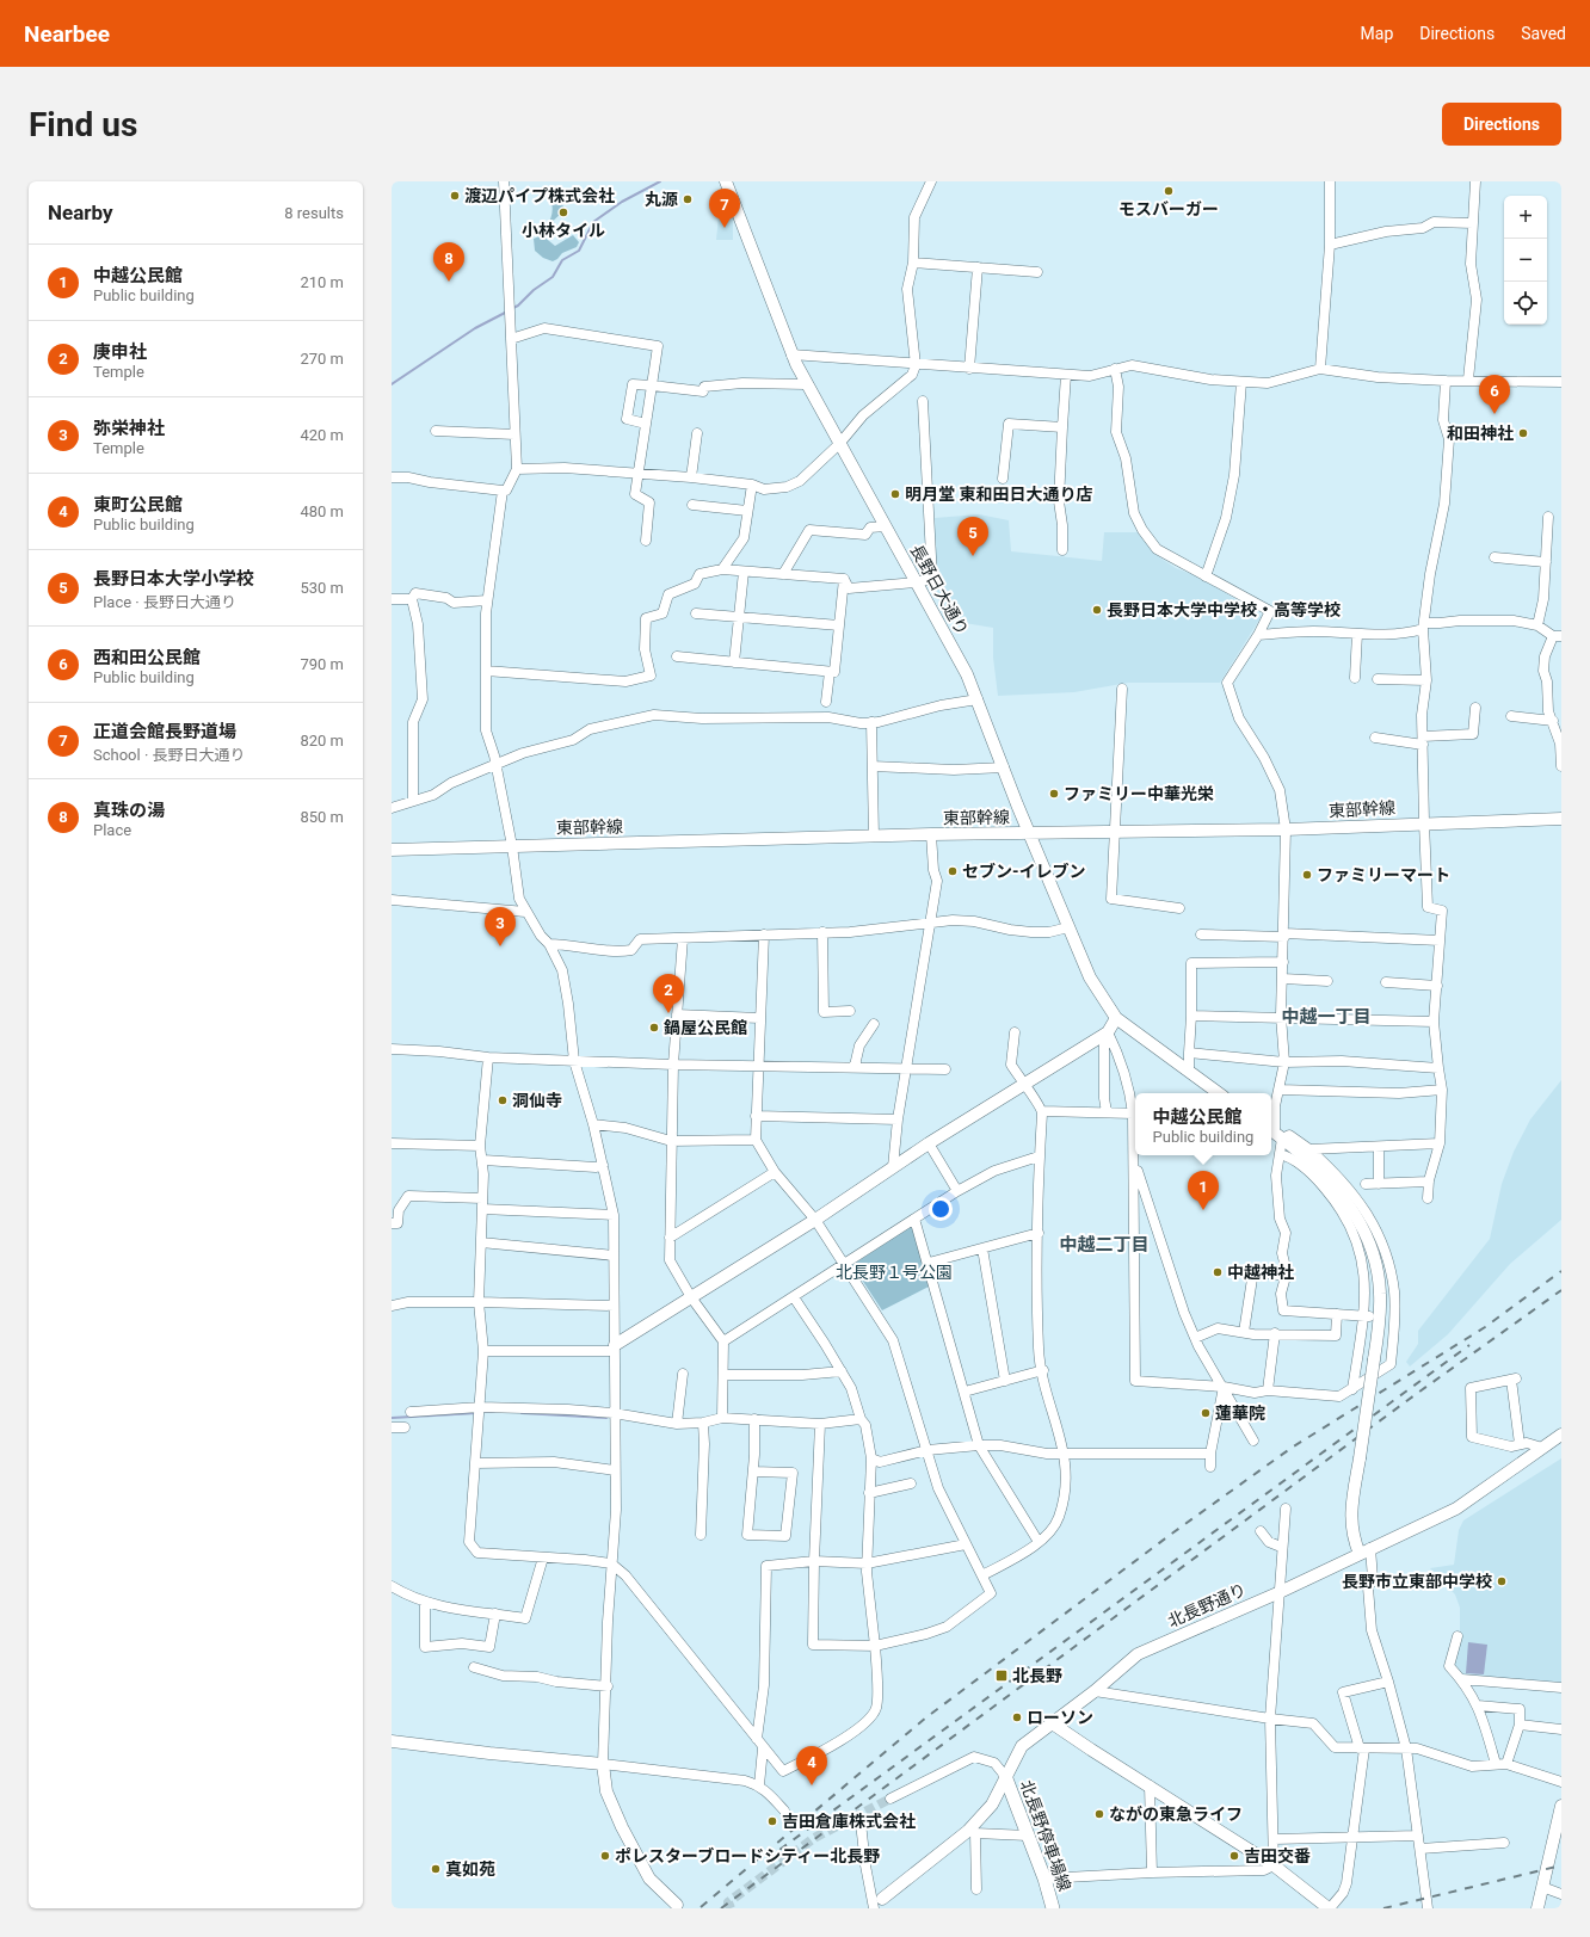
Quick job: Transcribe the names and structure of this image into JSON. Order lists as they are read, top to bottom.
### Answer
{
  "streets": {
    "main road": ["北長野停車場線"],
    "street": ["長野日大通り", "東部幹線", "北長野通り"]
  },
  "crossings": [
    ["長野日大通り", "東部幹線"],
    ["北長野通り", "北長野停車場線"]
  ],
  "districts": ["中越一丁目", "中越二丁目"],
  "parks": ["北長野１号公園"],
  "places": {
    "other": [
      "モスバーガー",
      "渡辺パイプ株式会社",
      "丸源",
      "小林タイル",
      "和田神社",
      "明月堂 東和田日大通り店",
      "長野日本大学中学校・高等学校",
      "ファミリー中華光栄",
      "セブン-イレブン",
      "ファミリーマート",
      "鍋屋公民館",
      "洞仙寺",
      "中越神社",
      "蓮華院",
      "長野市立東部中学校",
      "ローソン",
      "ながの東急ライフ",
      "吉田倉庫株式会社",
      "ポレスターブロードシティー北長野",
      "吉田交番",
      "真如苑"
    ],
    "transit": ["北長野"]
  },
  "page": {
    "header": "Nearbee",
    "nav": ["Map", "Directions", "Saved"],
    "buttons": "Directions",
    "title": "Find us",
    "heading": ["Nearby", "8 results"],
    "pins": [
      "7",
      "8",
      "6",
      "5",
      "3",
      "2",
      "1",
      "4"
    ],
    "map_buttons": ["+", "−"],
    "list": [
      {
        "mark": "1",
        "name": "中越公民館",
        "note": "Public building",
        "value": "210 m"
      },
      {
        "mark": "2",
        "name": "庚申社",
        "note": "Temple",
        "value": "270 m"
      },
      {
        "mark": "3",
        "name": "弥栄神社",
        "note": "Temple",
        "value": "420 m"
      },
      {
        "mark": "4",
        "name": "東町公民館",
        "note": "Public building",
        "value": "480 m"
      },
      {
        "mark": "5",
        "name": "長野日本大学小学校",
        "note": "Place · 長野日大通り",
        "value": "530 m"
      },
      {
        "mark": "6",
        "name": "西和田公民館",
        "note": "Public building",
        "value": "790 m"
      },
      {
        "mark": "7",
        "name": "正道会館長野道場",
        "note": "School · 長野日大通り",
        "value": "820 m"
      },
      {
        "mark": "8",
        "name": "真珠の湯",
        "note": "Place",
        "value": "850 m"
      }
    ],
    "popup": ["中越公民館", "Public building"]
  }
}
